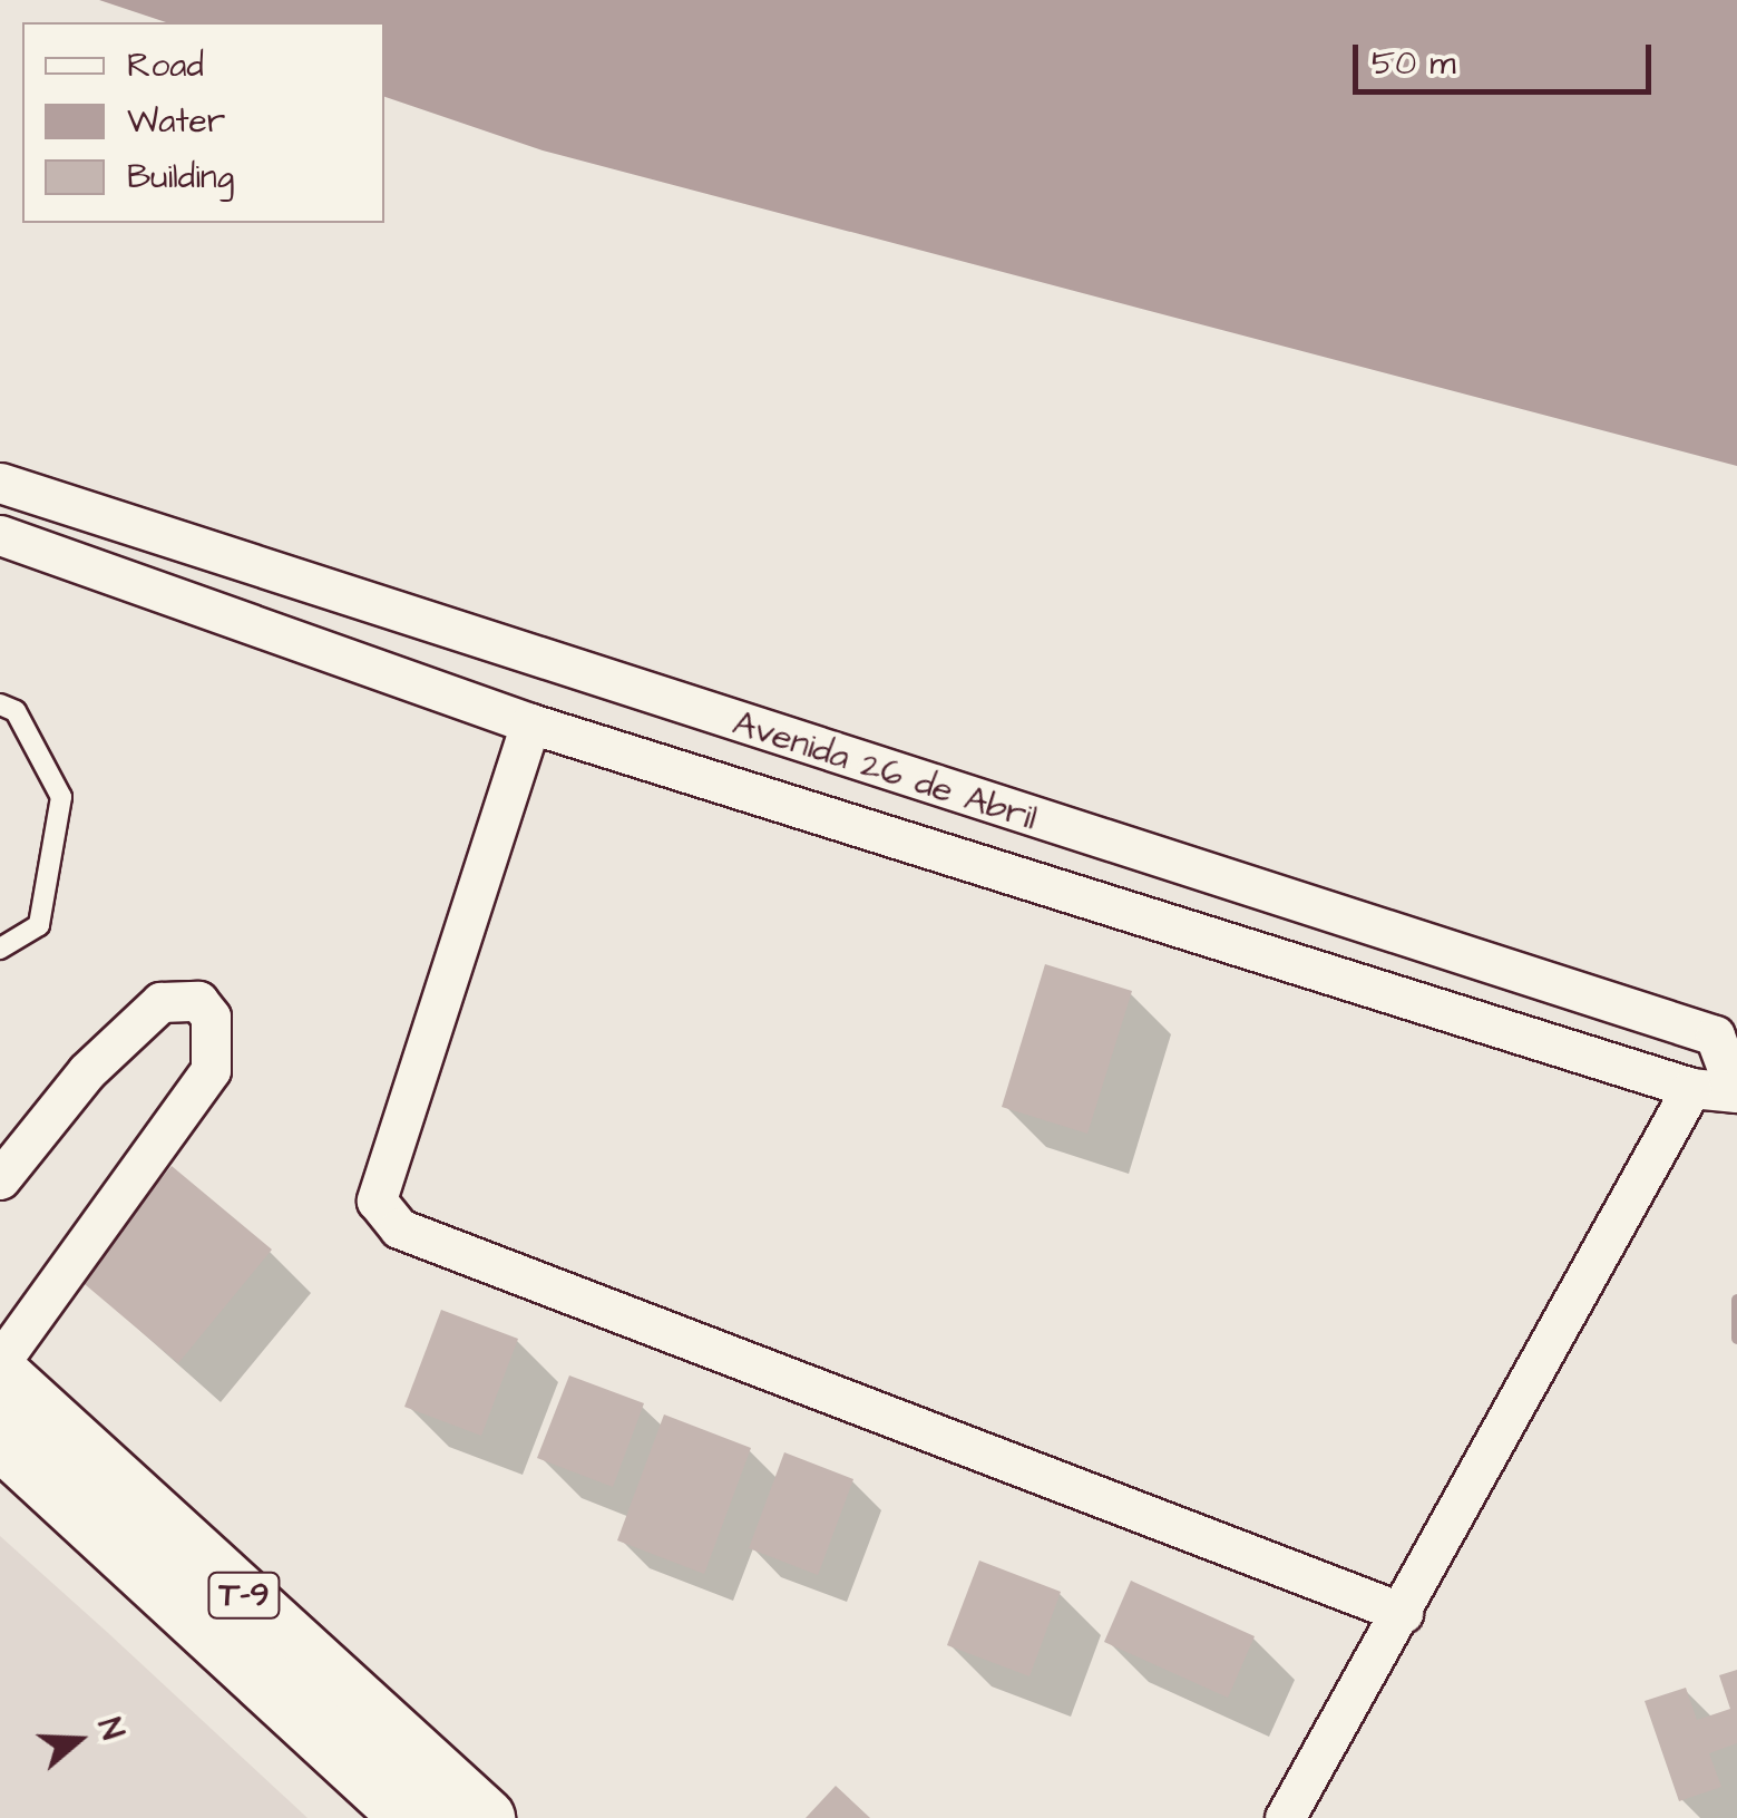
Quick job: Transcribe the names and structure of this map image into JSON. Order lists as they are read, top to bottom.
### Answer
{
  "streets": {
    "main road": ["T-9"],
    "street": ["Avenida 26 de Abril"]
  },
  "legend": ["Road", "Water", "Building"],
  "scale_bar": "50 m",
  "north": "right"
}
